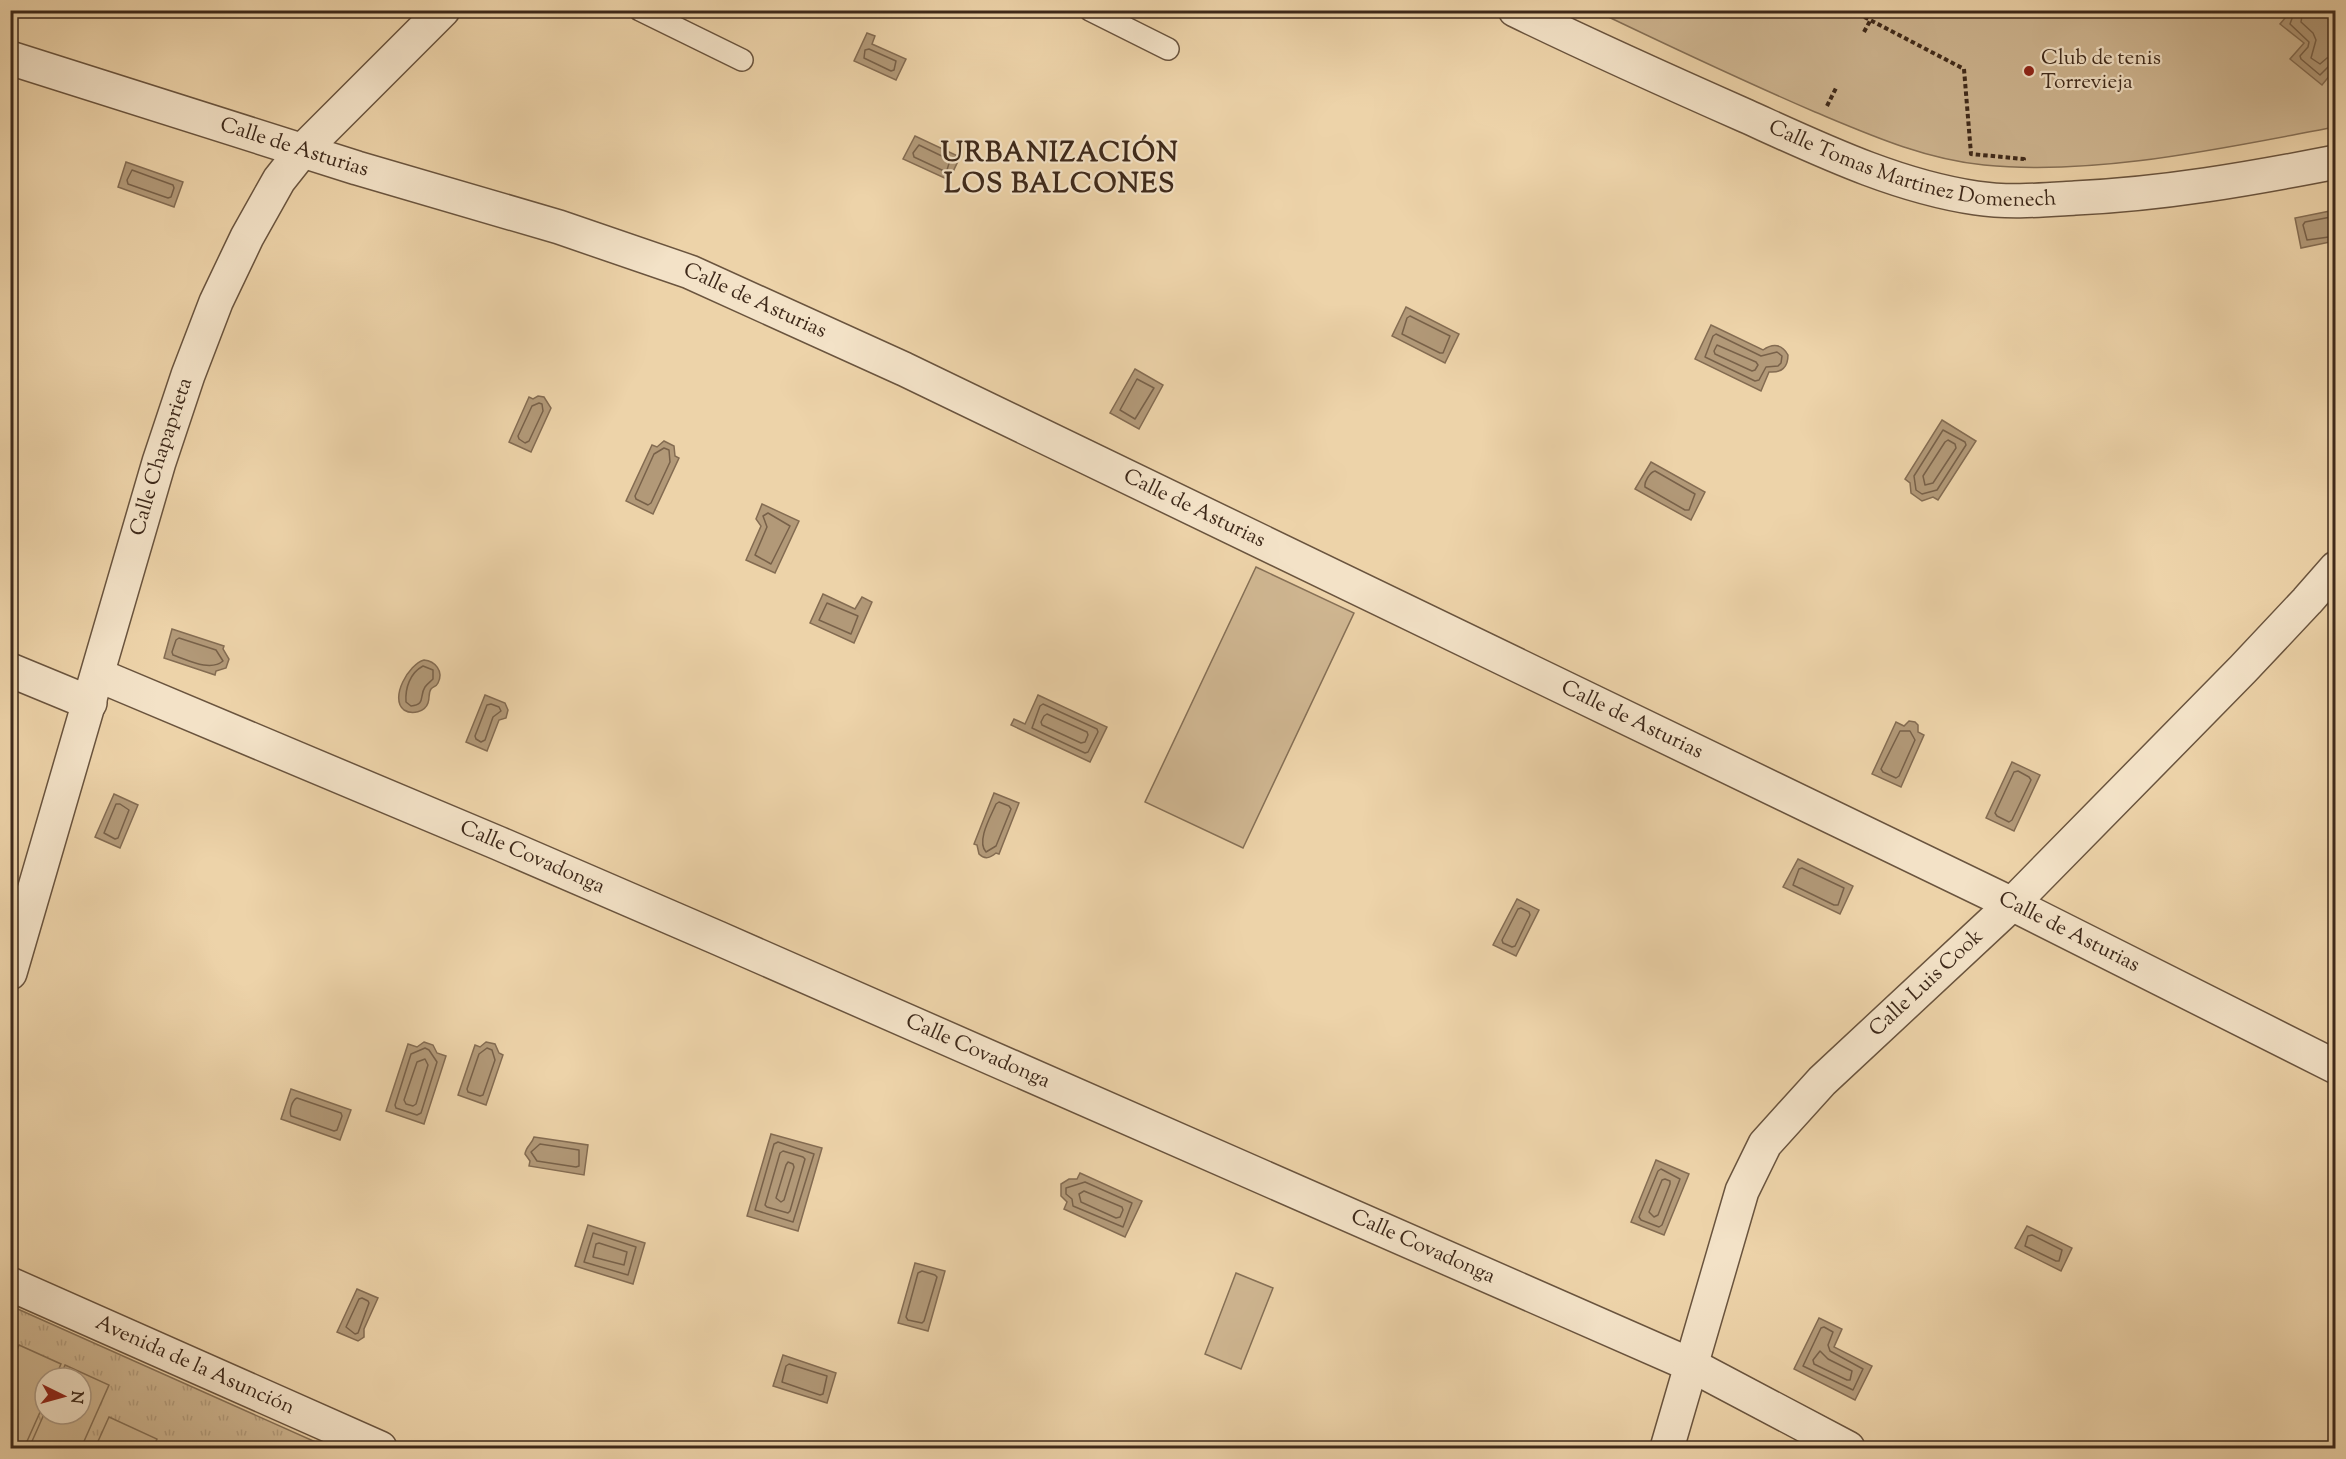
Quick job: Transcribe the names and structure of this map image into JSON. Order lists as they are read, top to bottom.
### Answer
{
  "streets": {
    "street": [
      "Calle de Asturias",
      "Calle Tomas Martinez Domenech",
      "Calle Chapaprieta",
      "Calle Covadonga",
      "Calle Luis Cook",
      "Avenida de la Asunción"
    ]
  },
  "crossings": [
    ["Calle de Asturias", "Calle Chapaprieta"],
    ["Calle de Asturias", "Calle Luis Cook"],
    ["Calle Chapaprieta", "Calle Covadonga"],
    ["Calle Covadonga", "Calle Luis Cook"]
  ],
  "districts": ["URBANIZACIÓN LOS BALCONES"],
  "places": ["Club de tenis Torrevieja"],
  "north": "right"
}
